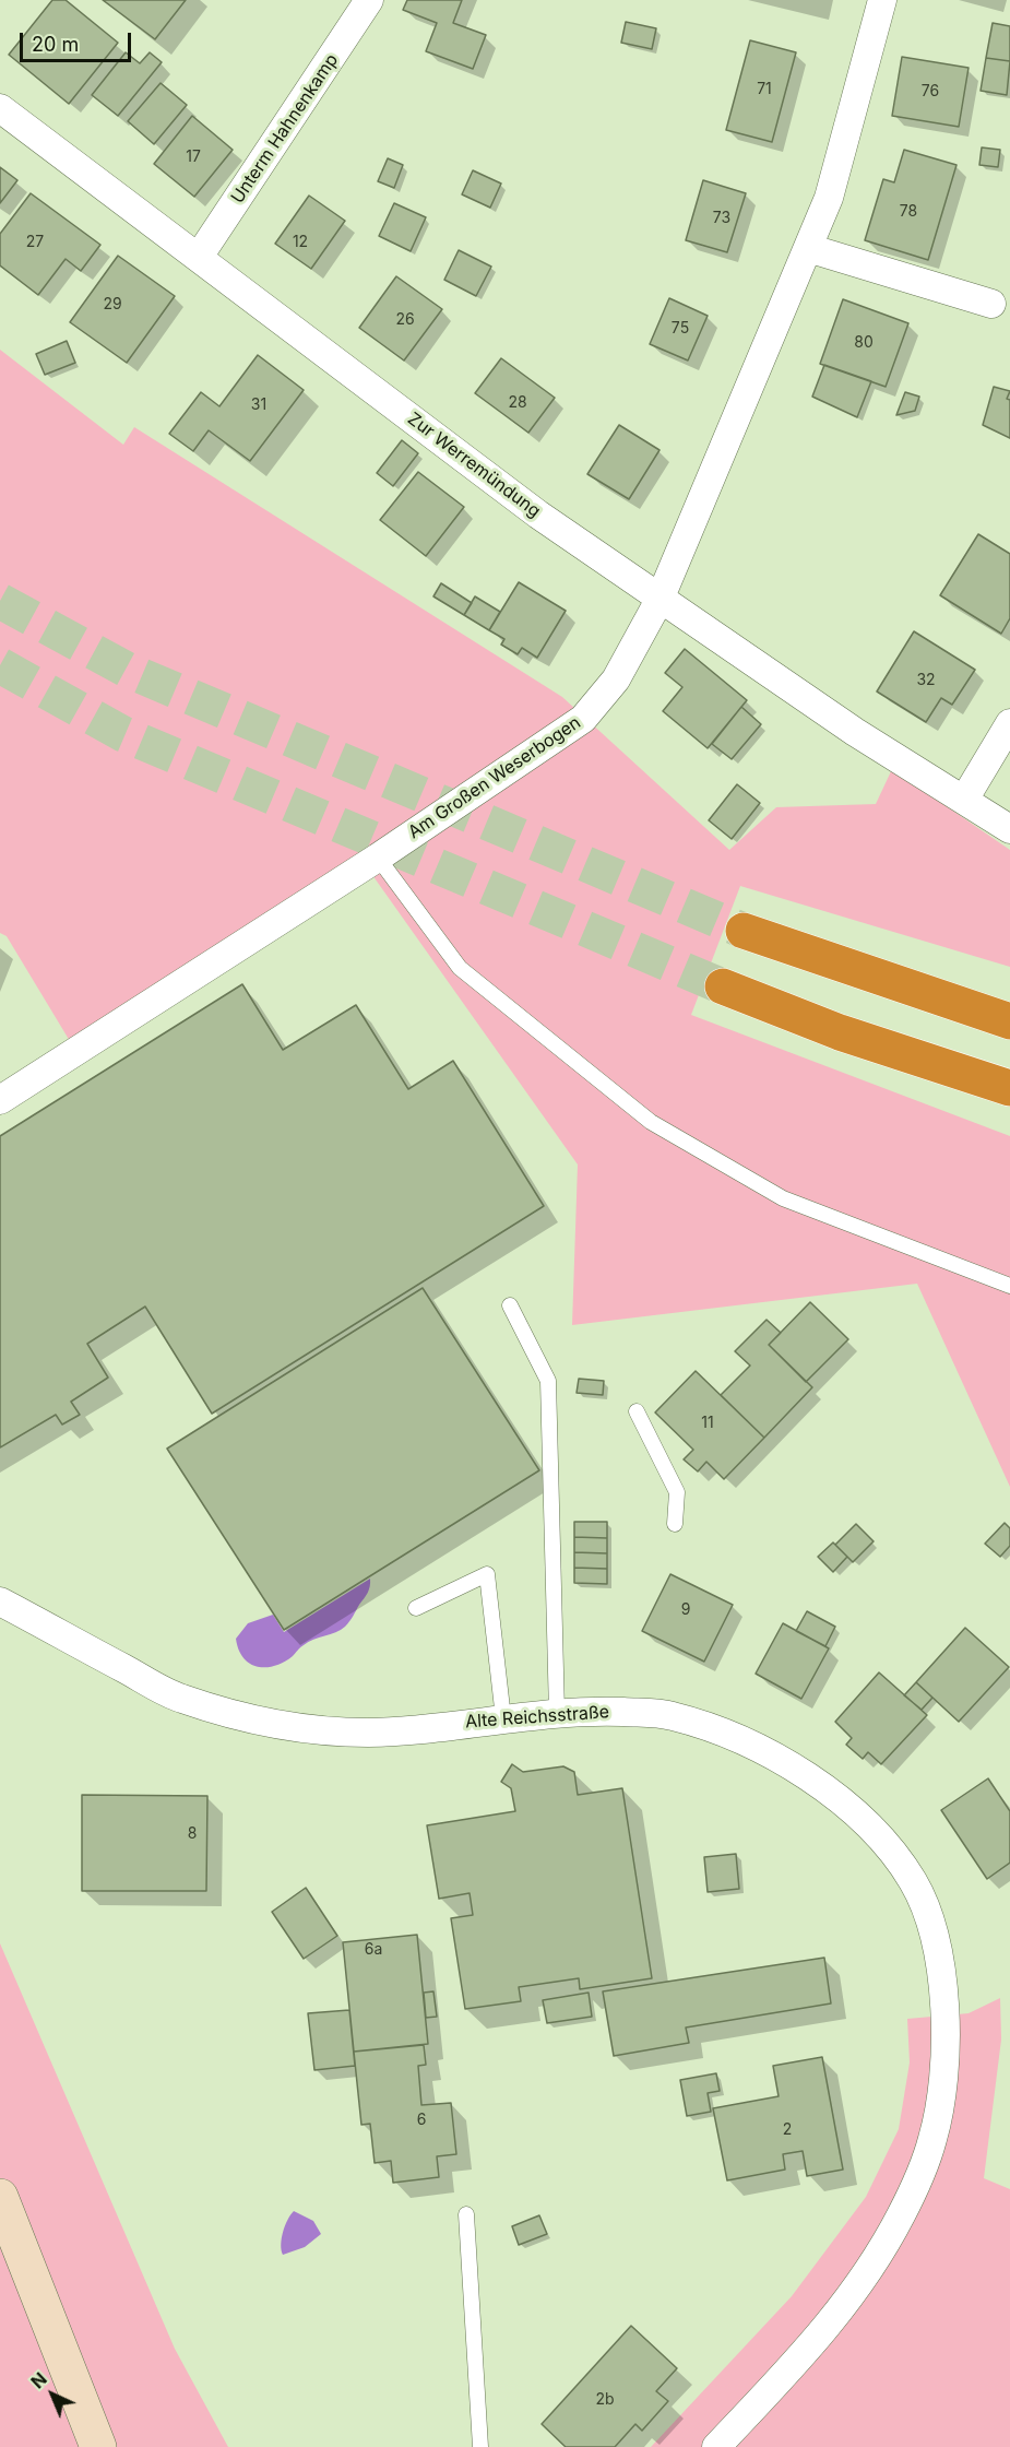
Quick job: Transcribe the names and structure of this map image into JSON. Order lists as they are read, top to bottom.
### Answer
{
  "streets": {
    "street": [
      "Unterm Hahnenkamp",
      "Zur Werremündung",
      "Am Großen Weserbogen",
      "Alte Reichsstraße"
    ]
  },
  "crossings": [
    ["Unterm Hahnenkamp", "Zur Werremündung"],
    ["Zur Werremündung", "Am Großen Weserbogen"]
  ],
  "house_numbers": [
    "71",
    "76",
    "17",
    "78",
    "73",
    "27",
    "12",
    "29",
    "26",
    "75",
    "80",
    "28",
    "31",
    "32",
    "11",
    "9",
    "8",
    "6a",
    "6",
    "2",
    "2b"
  ],
  "scale_bar": "20 m",
  "north": "top left"
}
